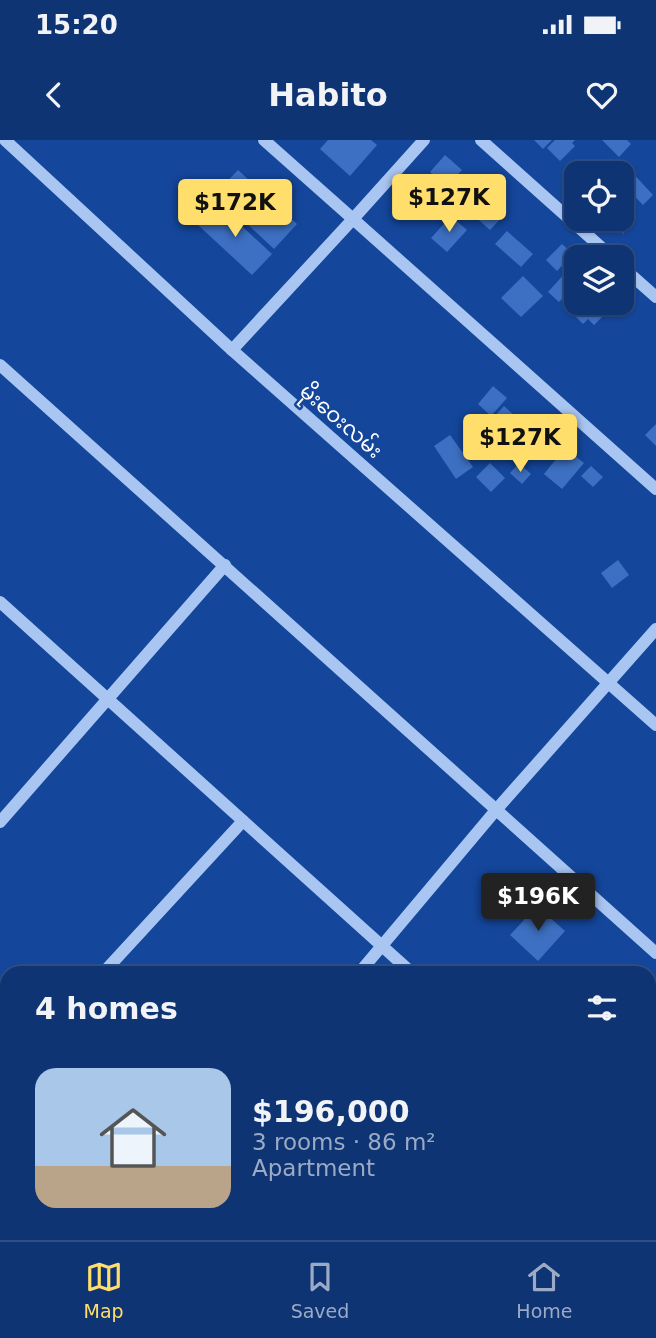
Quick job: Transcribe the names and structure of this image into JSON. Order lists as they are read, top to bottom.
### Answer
{
  "streets": {
    "street": ["မိုးဝေးလမ်း"]
  },
  "page": {
    "status": "15:20",
    "header": "Habito",
    "price": [
      "$127K",
      "$172K",
      "$127K",
      "$196K"
    ],
    "heading": "4 homes",
    "list": [
      {
        "name": "$196,000",
        "note": "3 rooms · 86 m² · Apartment"
      }
    ],
    "tabs": ["Map", "Saved", "Home"]
  }
}
